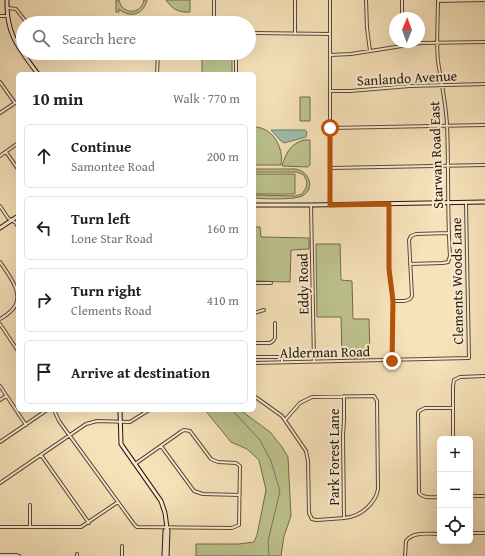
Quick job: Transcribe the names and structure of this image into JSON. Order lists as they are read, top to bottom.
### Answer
{
  "streets": {
    "street": [
      "Sanlando Avenue",
      "Starwan Road East",
      "Clements Woods Lane",
      "Eddy Road",
      "Alderman Road",
      "Park Forest Lane"
    ]
  },
  "crossings": [
    ["Sanlando Avenue", "Starwan Road East"],
    ["Clements Woods Lane", "Alderman Road"],
    ["Eddy Road", "Alderman Road"]
  ],
  "north": "top",
  "page": {
    "search": "Search here",
    "heading": ["10 min", "Walk · 770 m"],
    "list": [
      ["Continue", "Samontee Road", "200 m"],
      ["Turn left", "Lone Star Road", "160 m"],
      ["Turn right", "Clements Road", "410 m"],
      "Arrive at destination"
    ],
    "map_buttons": ["+", "−"]
  }
}
